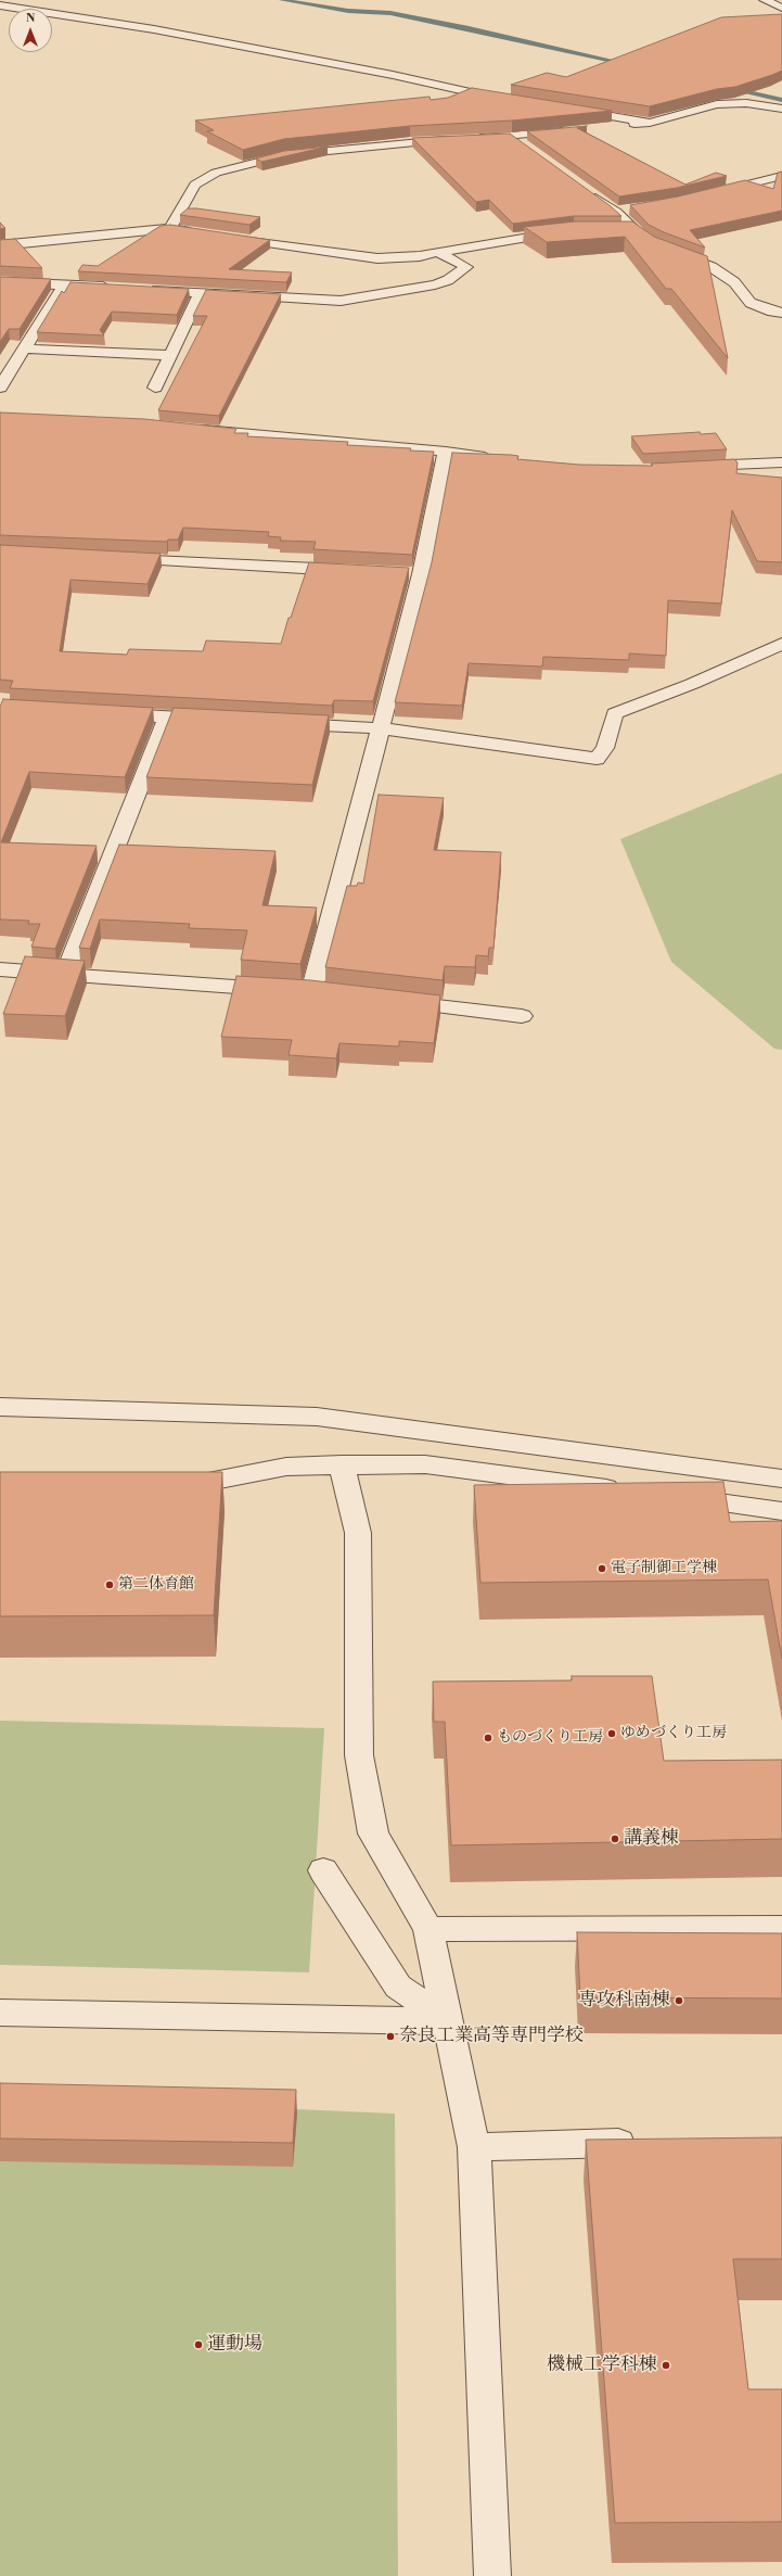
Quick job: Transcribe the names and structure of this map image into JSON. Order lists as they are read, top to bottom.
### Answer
{
  "places": [
    "電子制御工学棟",
    "第二体育館",
    "ゆめづくり工房",
    "ものづくり工房",
    "講義棟",
    "専攻科南棟",
    "奈良工業高等専門学校",
    "運動場",
    "機械工学科棟"
  ],
  "north": "top"
}
